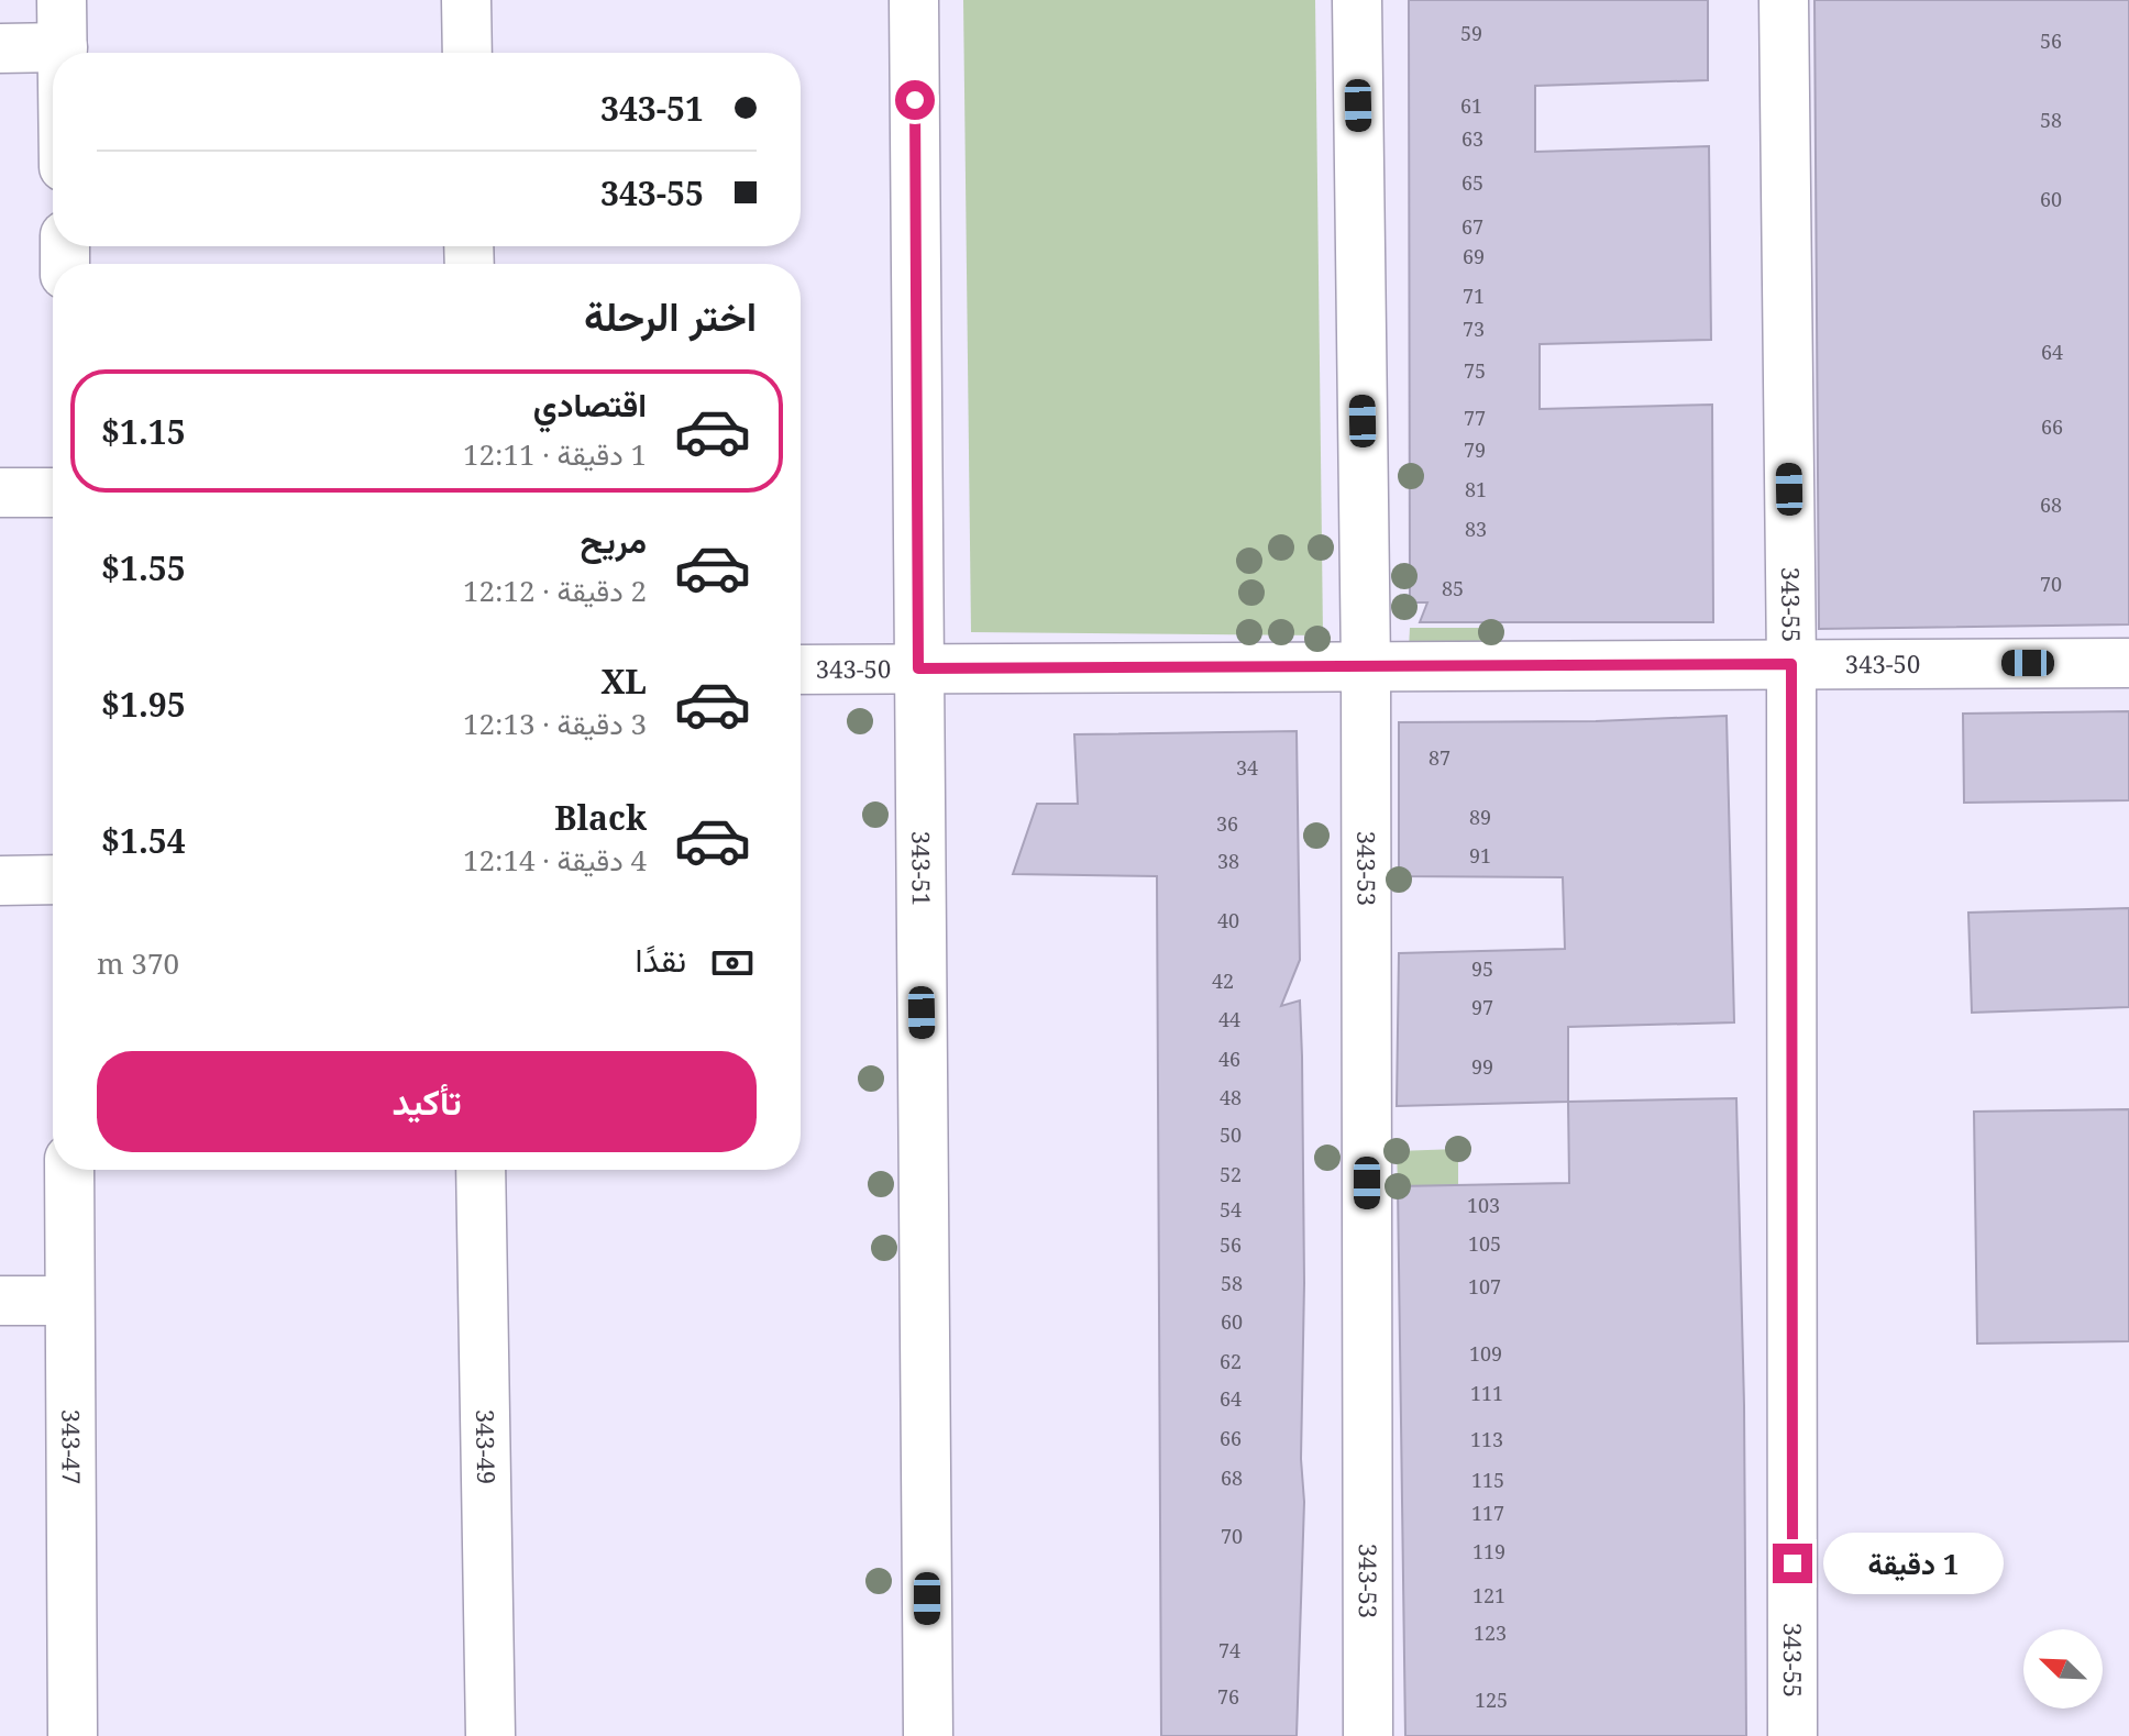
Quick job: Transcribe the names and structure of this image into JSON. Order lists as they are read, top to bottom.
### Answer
{
  "streets": {
    "street": [
      "343-55",
      "343-50",
      "343-53",
      "343-51",
      "343-49",
      "343-47"
    ]
  },
  "crossings": [
    ["343-55", "343-50"],
    ["343-50", "343-53"],
    ["343-50", "343-51"]
  ],
  "house_numbers": [
    "59",
    "56",
    "61",
    "58",
    "63",
    "65",
    "60",
    "67",
    "69",
    "71",
    "73",
    "64",
    "75",
    "77",
    "66",
    "79",
    "81",
    "68",
    "83",
    "70",
    "85",
    "87",
    "34",
    "89",
    "36",
    "91",
    "38",
    "40",
    "95",
    "42",
    "97",
    "44",
    "46",
    "99",
    "48",
    "50",
    "52",
    "103",
    "54",
    "105",
    "56",
    "58",
    "107",
    "60",
    "109",
    "62",
    "111",
    "64",
    "66",
    "113",
    "68",
    "115",
    "117",
    "70",
    "119",
    "121",
    "123",
    "74",
    "76",
    "125"
  ],
  "north": "top left",
  "page": {
    "banner": ["343-51", "343-55"],
    "heading": "اختر الرحلة",
    "list": [
      {
        "name": "اقتصادي",
        "note": "1 دقيقة · 12:11",
        "value": "$1.15"
      },
      {
        "name": "مريح",
        "note": "2 دقيقة · 12:12",
        "value": "$1.55"
      },
      {
        "name": "XL",
        "note": "3 دقيقة · 12:13",
        "value": "$1.95"
      },
      {
        "name": "Black",
        "note": "4 دقيقة · 12:14",
        "value": "$1.54"
      }
    ],
    "pay": ["نقدًا", "370 m"],
    "buttons": "تأكيد",
    "bubble": "1 دقيقة"
  }
}
